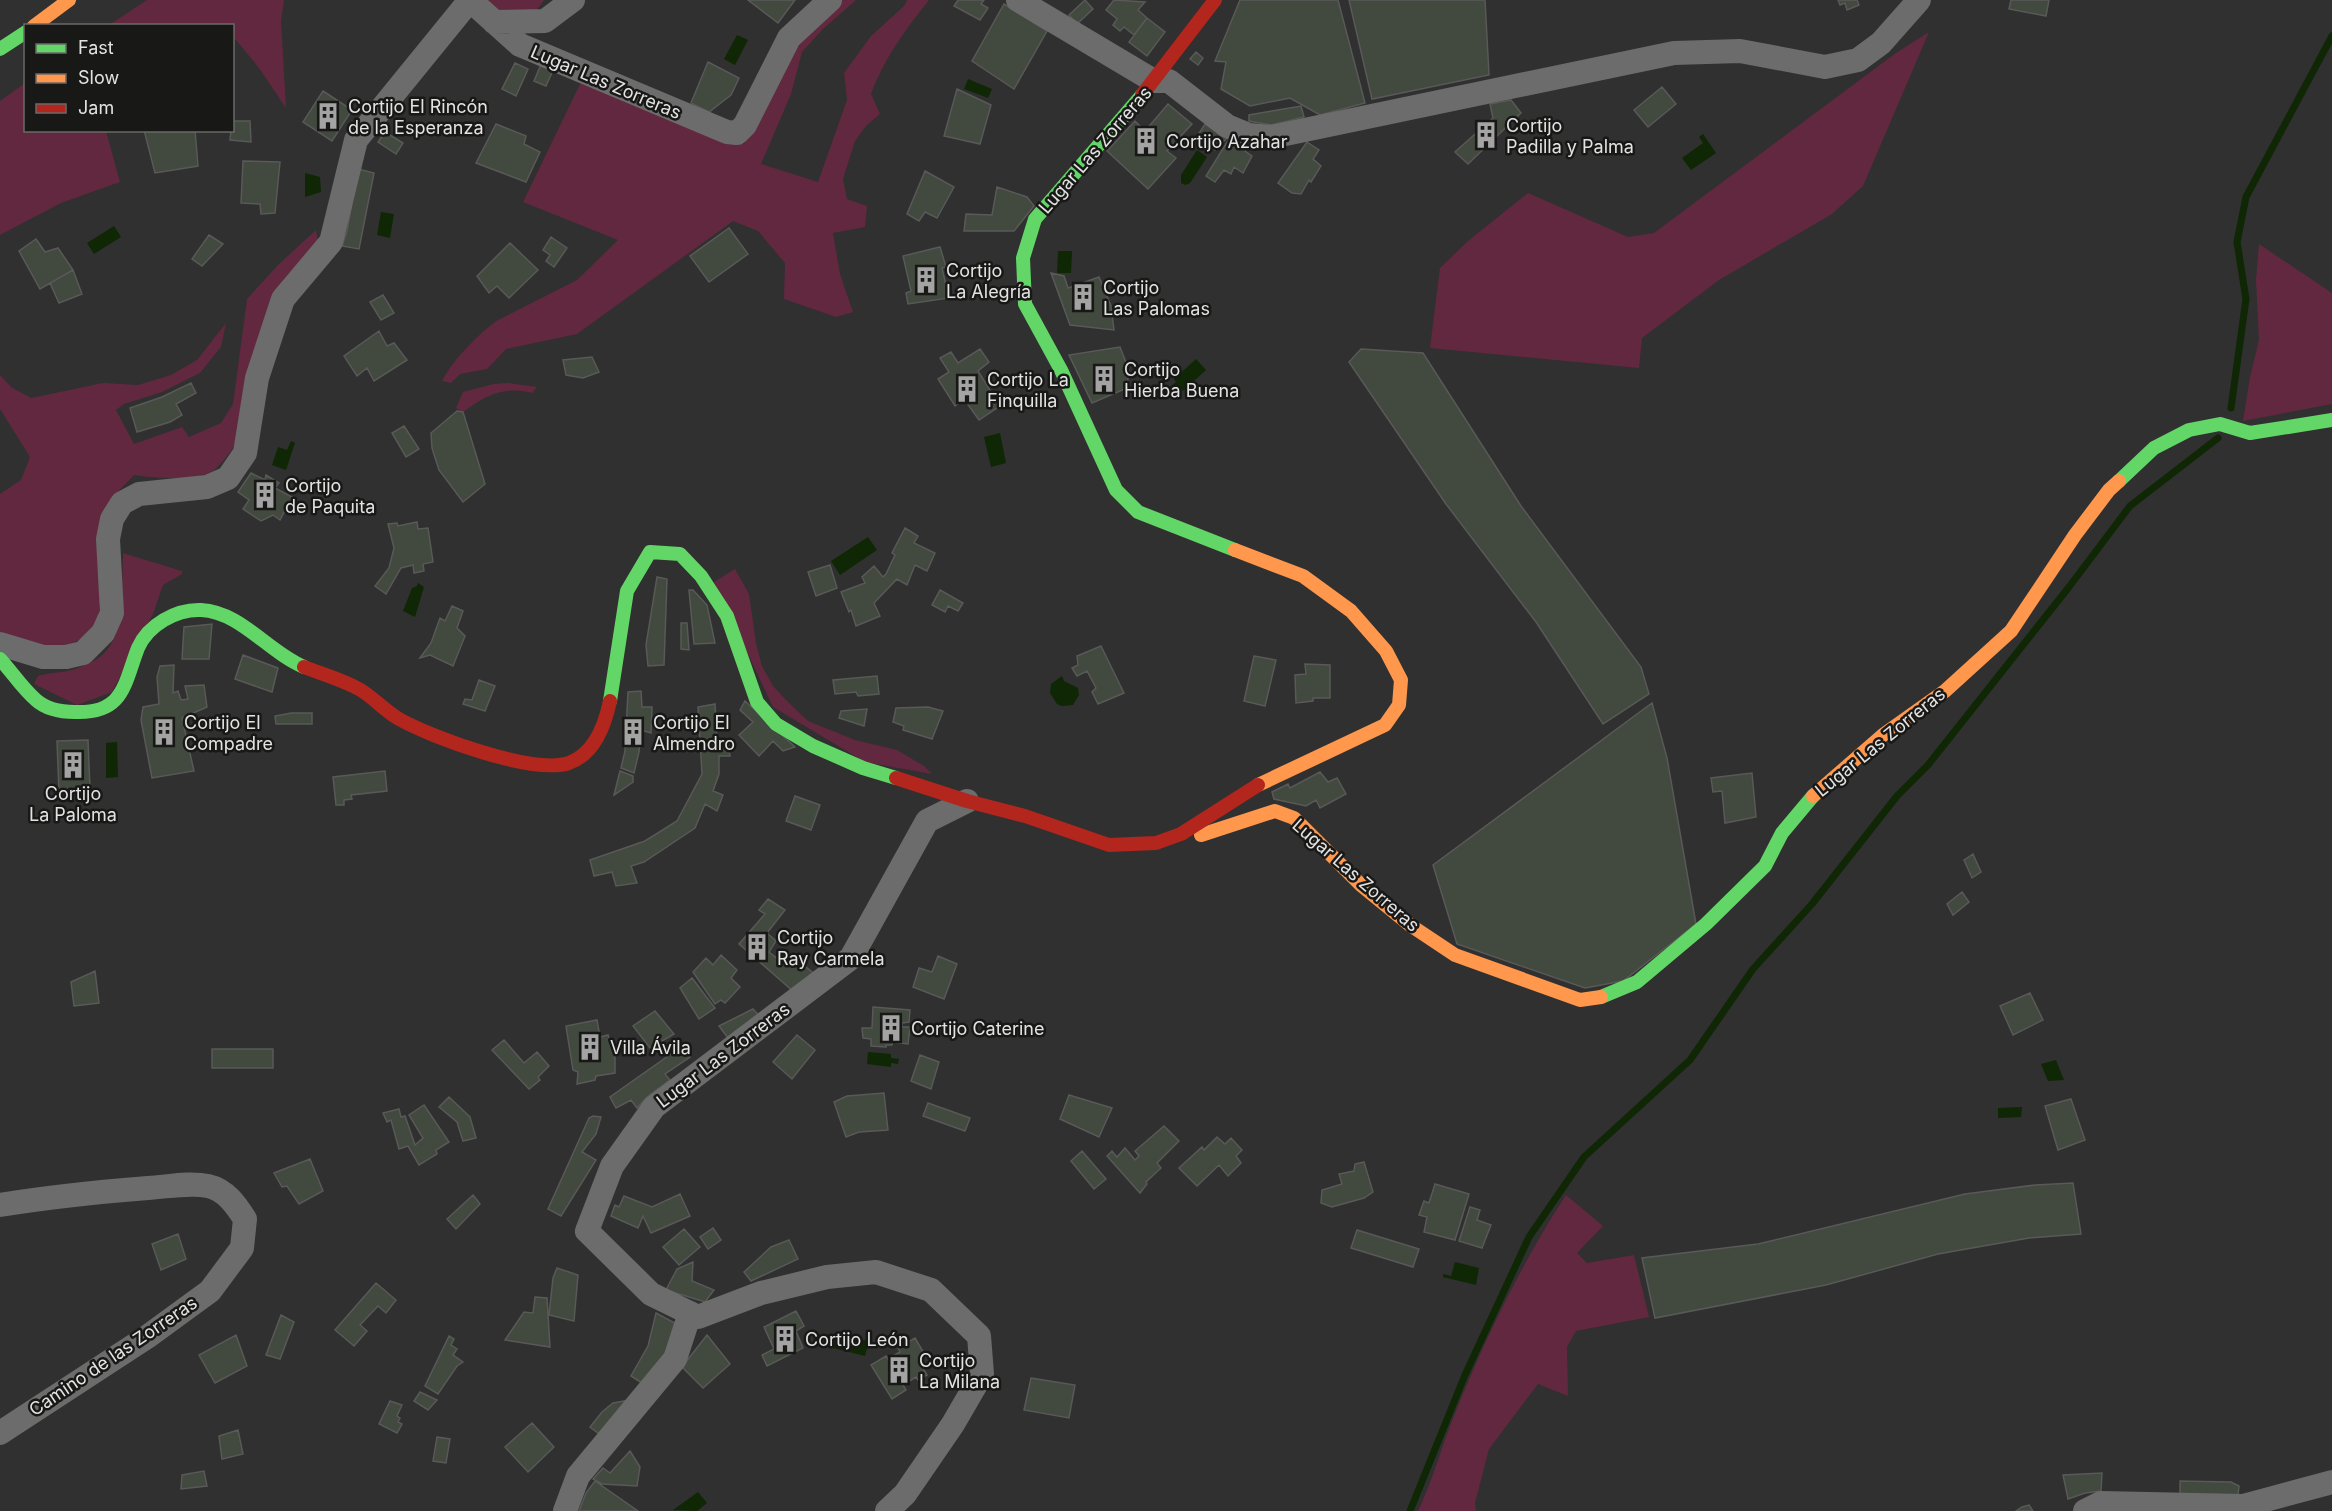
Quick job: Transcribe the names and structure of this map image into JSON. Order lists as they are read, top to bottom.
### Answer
{
  "streets": {
    "main road": ["Lugar Las Zorreras"],
    "street": ["Camino de las Zorreras"]
  },
  "places": {
    "building": [
      "Cortijo El Rincón de la Esperanza",
      "Cortijo Padilla y Palma",
      "Cortijo Azahar",
      "Cortijo La Alegría",
      "Cortijo Las Palomas",
      "Cortijo Hierba Buena",
      "Cortijo La Finquilla",
      "Cortijo de Paquita",
      "Cortijo El Compadre",
      "Cortijo El Almendro",
      "Cortijo La Paloma",
      "Cortijo Ray Carmela",
      "Cortijo Caterine",
      "Villa Ávila",
      "Cortijo León",
      "Cortijo La Milana"
    ]
  },
  "legend": ["Fast", "Slow", "Jam"]
}
